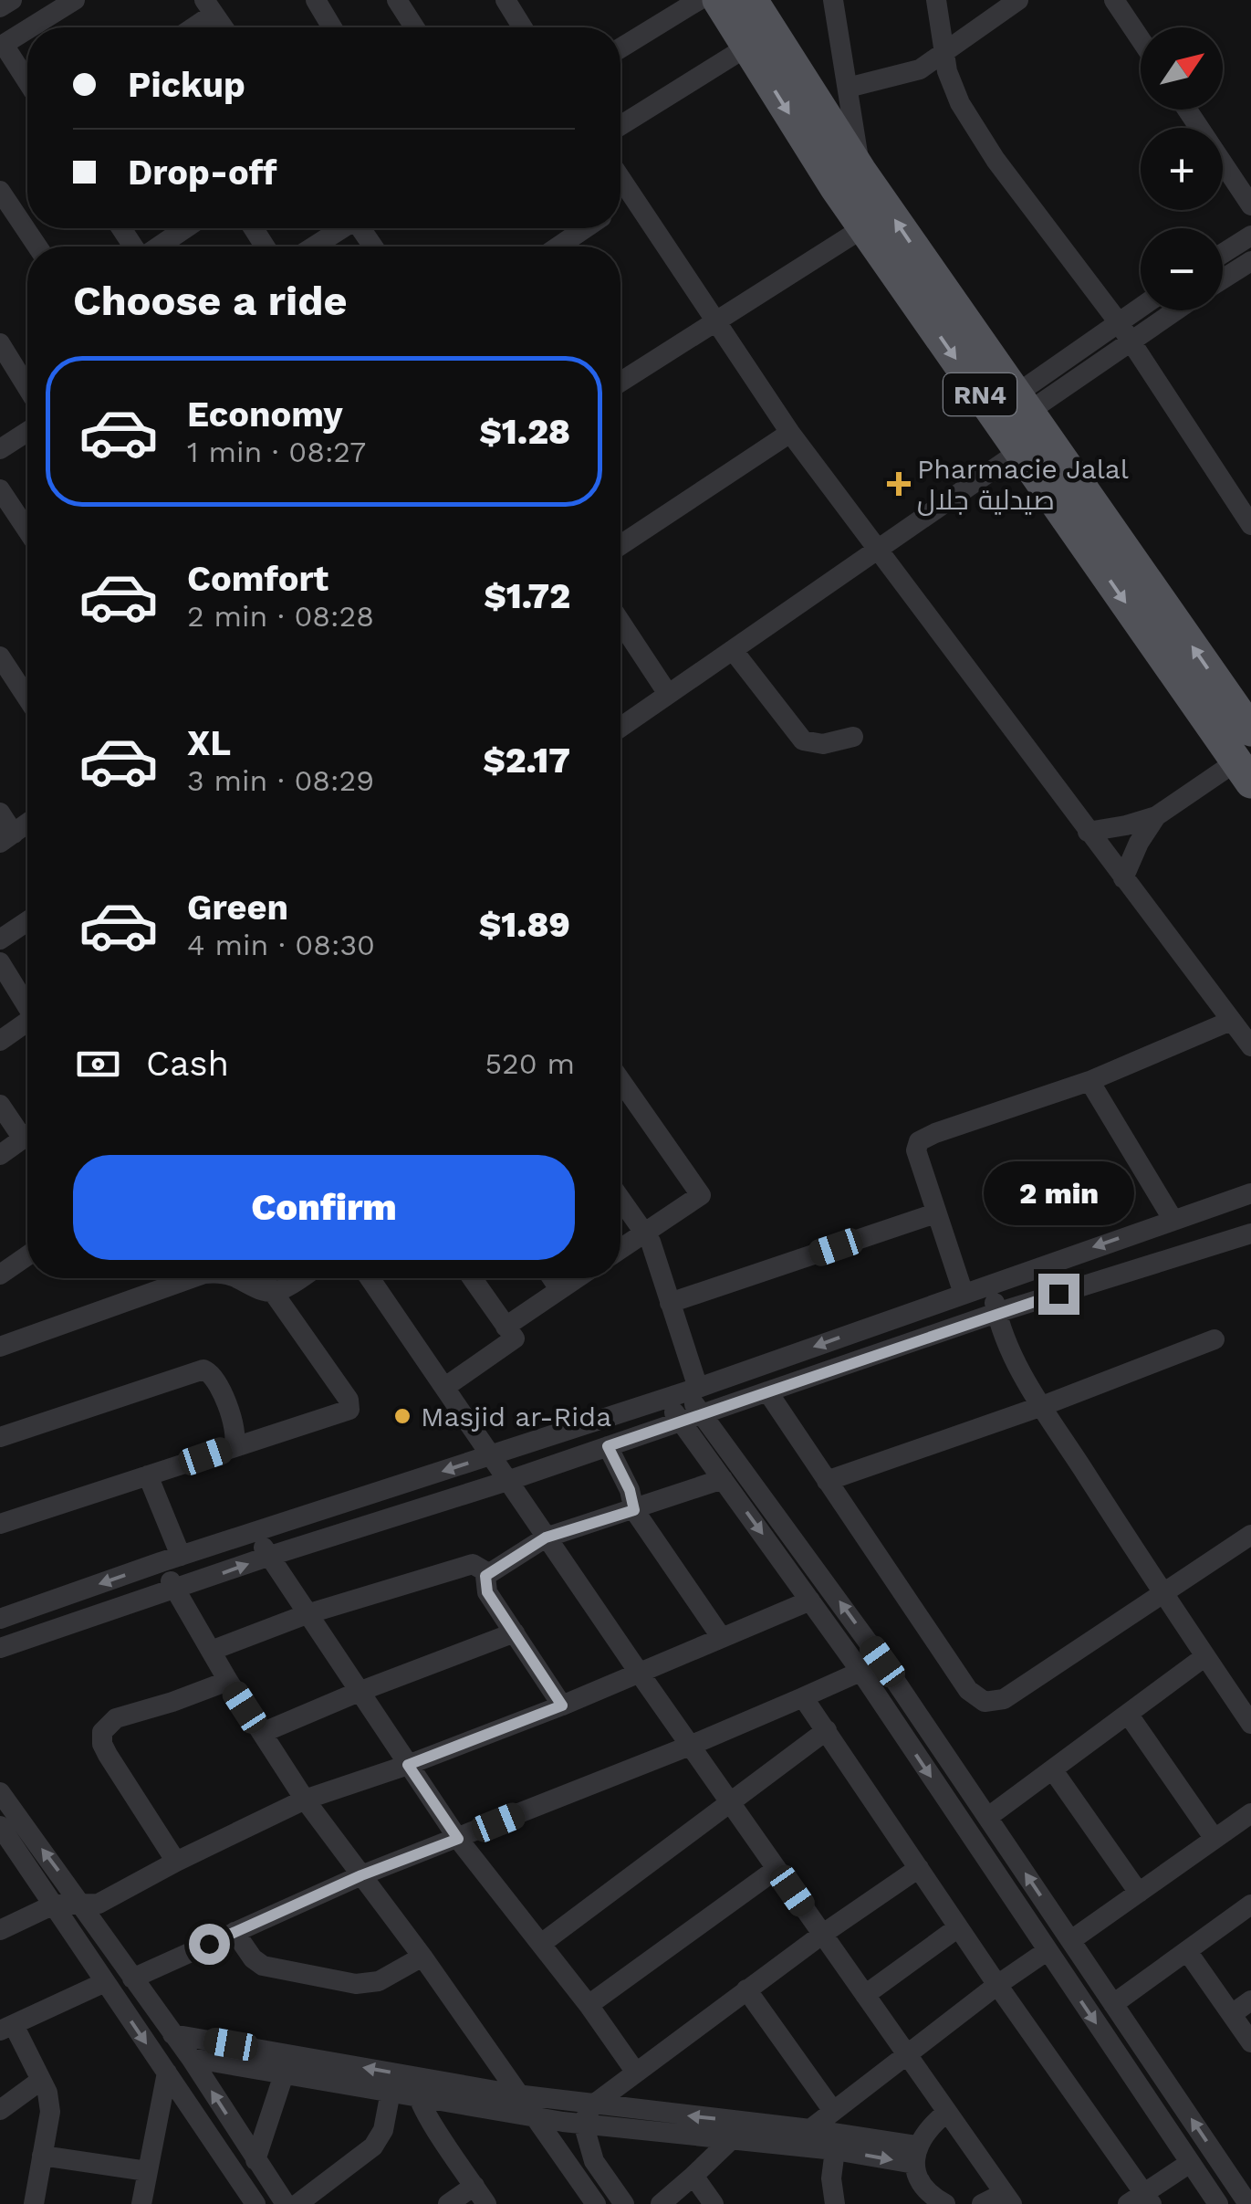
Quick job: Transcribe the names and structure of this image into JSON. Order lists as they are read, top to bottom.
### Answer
{
  "streets": {
    "main road": ["RN4"]
  },
  "places": {
    "health": ["Pharmacie Jalal صيدلية جلال"],
    "other": ["Masjid ar-Rida"]
  },
  "north": "top right",
  "page": {
    "map_buttons": ["+", "−"],
    "banner": ["Pickup", "Drop-off"],
    "heading": "Choose a ride",
    "list": [
      {
        "name": "Economy",
        "note": "1 min · 08:27",
        "value": "$1.28"
      },
      {
        "name": "Comfort",
        "note": "2 min · 08:28",
        "value": "$1.72"
      },
      {
        "name": "XL",
        "note": "3 min · 08:29",
        "value": "$2.17"
      },
      {
        "name": "Green",
        "note": "4 min · 08:30",
        "value": "$1.89"
      }
    ],
    "pay": ["Cash", "520 m"],
    "buttons": "Confirm",
    "bubble": "2 min"
  }
}
